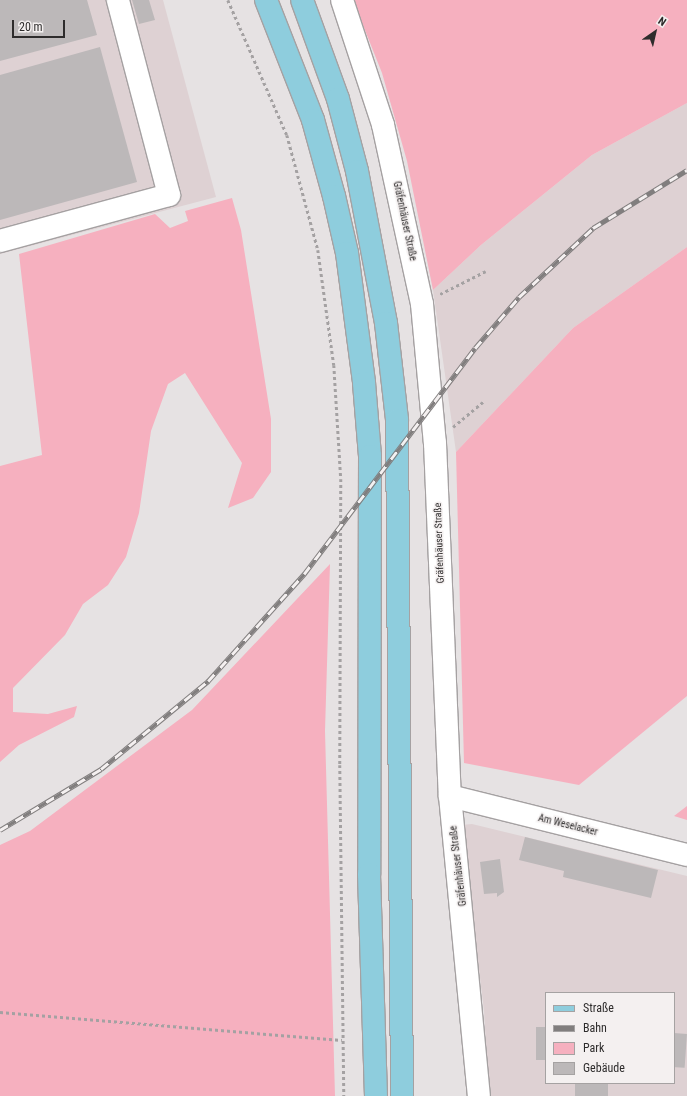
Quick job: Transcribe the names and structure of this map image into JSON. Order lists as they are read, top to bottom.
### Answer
{
  "streets": {
    "street": ["Gräfenhäuser Straße", "Am Weselacker"]
  },
  "crossings": [
    ["Gräfenhäuser Straße", "Am Weselacker"]
  ],
  "legend": [
    "Straße",
    "Bahn",
    "Park",
    "Gebäude"
  ],
  "scale_bar": "20 m",
  "north": "top right"
}
